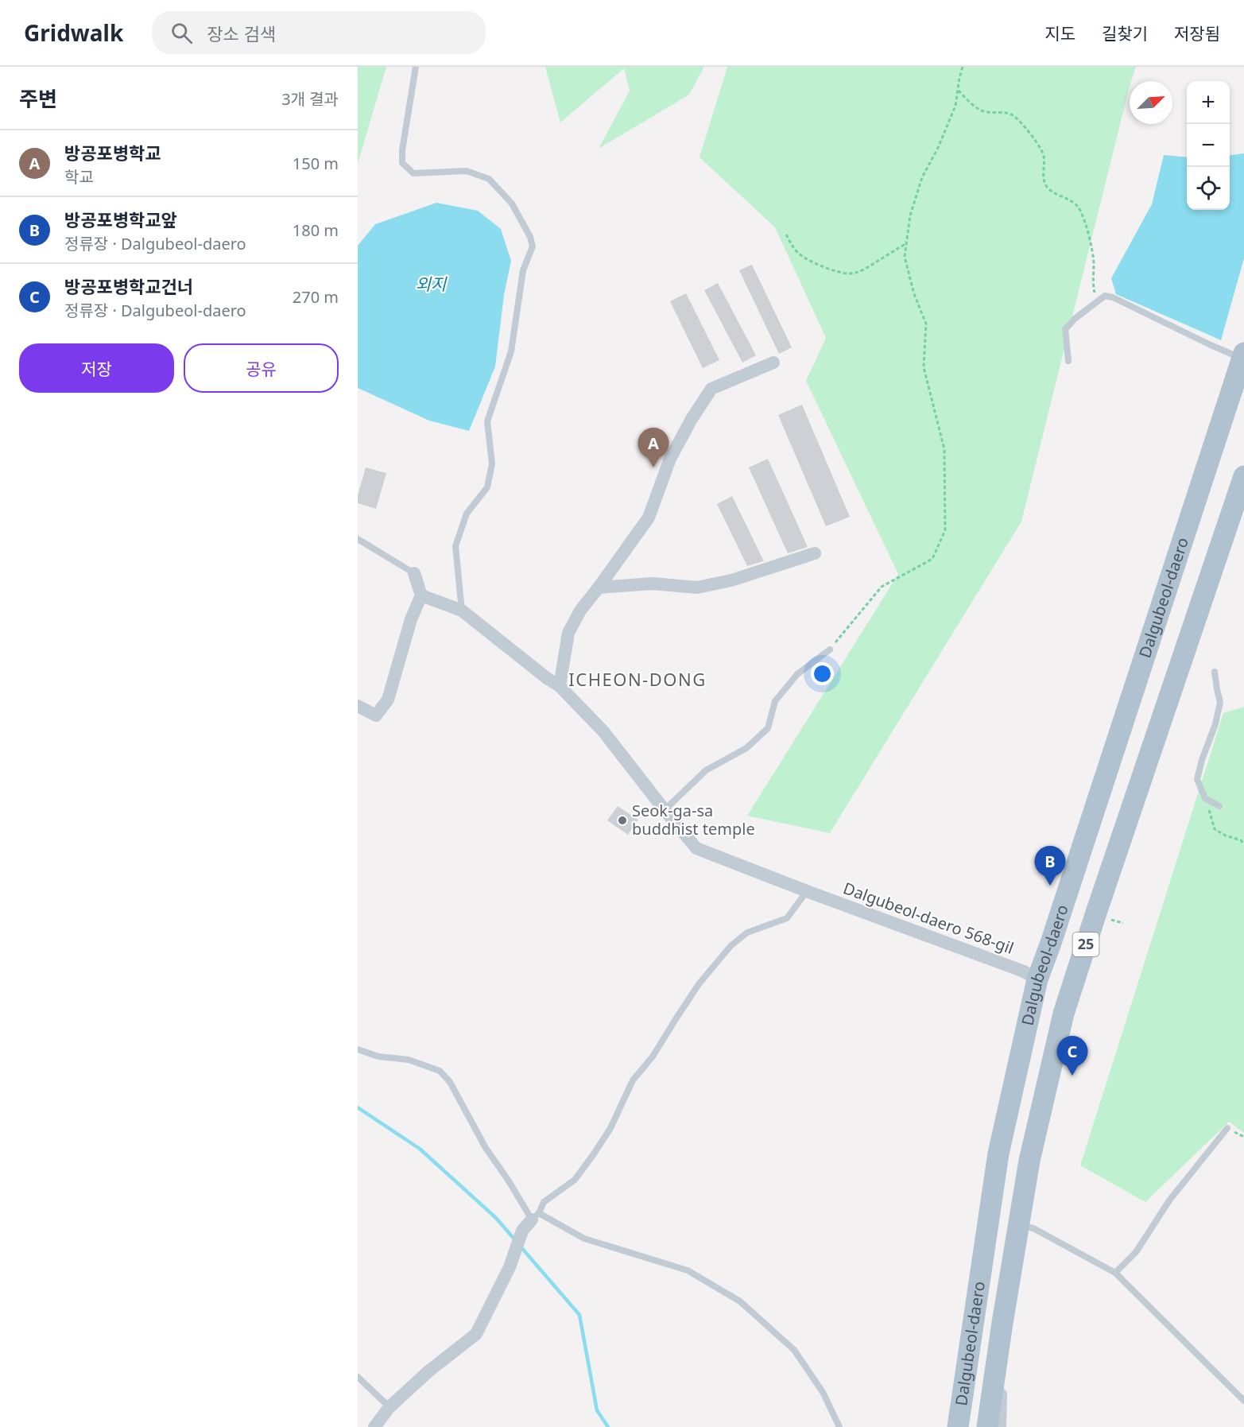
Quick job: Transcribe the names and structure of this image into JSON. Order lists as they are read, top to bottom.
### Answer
{
  "streets": {
    "main road": ["Dalgubeol-daero", "25"],
    "street": ["Dalgubeol-daero 568-gil"]
  },
  "crossings": [
    ["Dalgubeol-daero", "Dalgubeol-daero 568-gil"]
  ],
  "districts": ["ICHEON-DONG"],
  "water": ["외지"],
  "places": ["Seok-ga-sa buddhist temple"],
  "north": "top right",
  "page": {
    "header": "Gridwalk",
    "search": "장소 검색",
    "nav": ["지도", "길찾기", "저장됨"],
    "heading": ["주변", "3개 결과"],
    "map_buttons": ["+", "−"],
    "list": [
      {
        "mark": "A",
        "name": "방공포병학교",
        "note": "학교",
        "value": "150 m"
      },
      {
        "mark": "B",
        "name": "방공포병학교앞",
        "note": "정류장 · Dalgubeol-daero",
        "value": "180 m"
      },
      {
        "mark": "C",
        "name": "방공포병학교건너",
        "note": "정류장 · Dalgubeol-daero",
        "value": "270 m"
      }
    ],
    "buttons": ["저장", "공유"],
    "pins": ["A", "B", "C"]
  }
}
